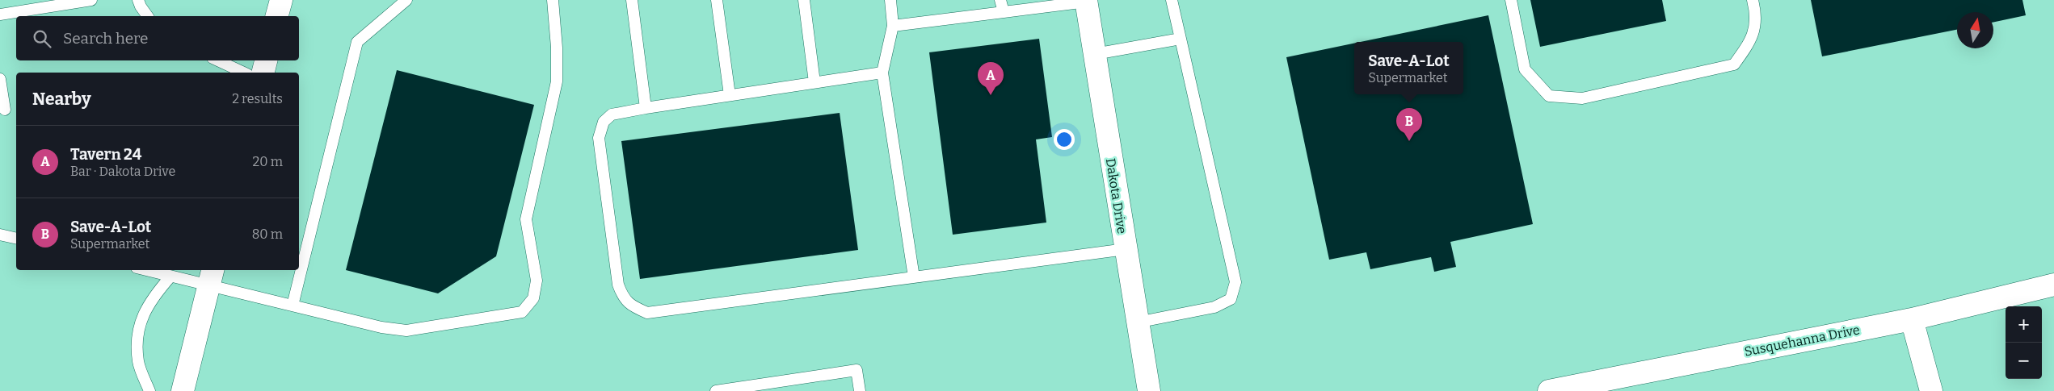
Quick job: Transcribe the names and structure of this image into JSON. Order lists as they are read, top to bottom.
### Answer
{
  "streets": {
    "street": ["Dakota Drive", "Susquehanna Drive"]
  },
  "north": "top",
  "page": {
    "search": "Search here",
    "popup": ["Save-A-Lot", "Supermarket"],
    "pins": ["A", "B"],
    "heading": ["Nearby", "2 results"],
    "list": [
      {
        "mark": "A",
        "name": "Tavern 24",
        "note": "Bar · Dakota Drive",
        "value": "20 m"
      },
      {
        "mark": "B",
        "name": "Save-A-Lot",
        "note": "Supermarket",
        "value": "80 m"
      }
    ],
    "map_buttons": ["+", "−"]
  }
}
